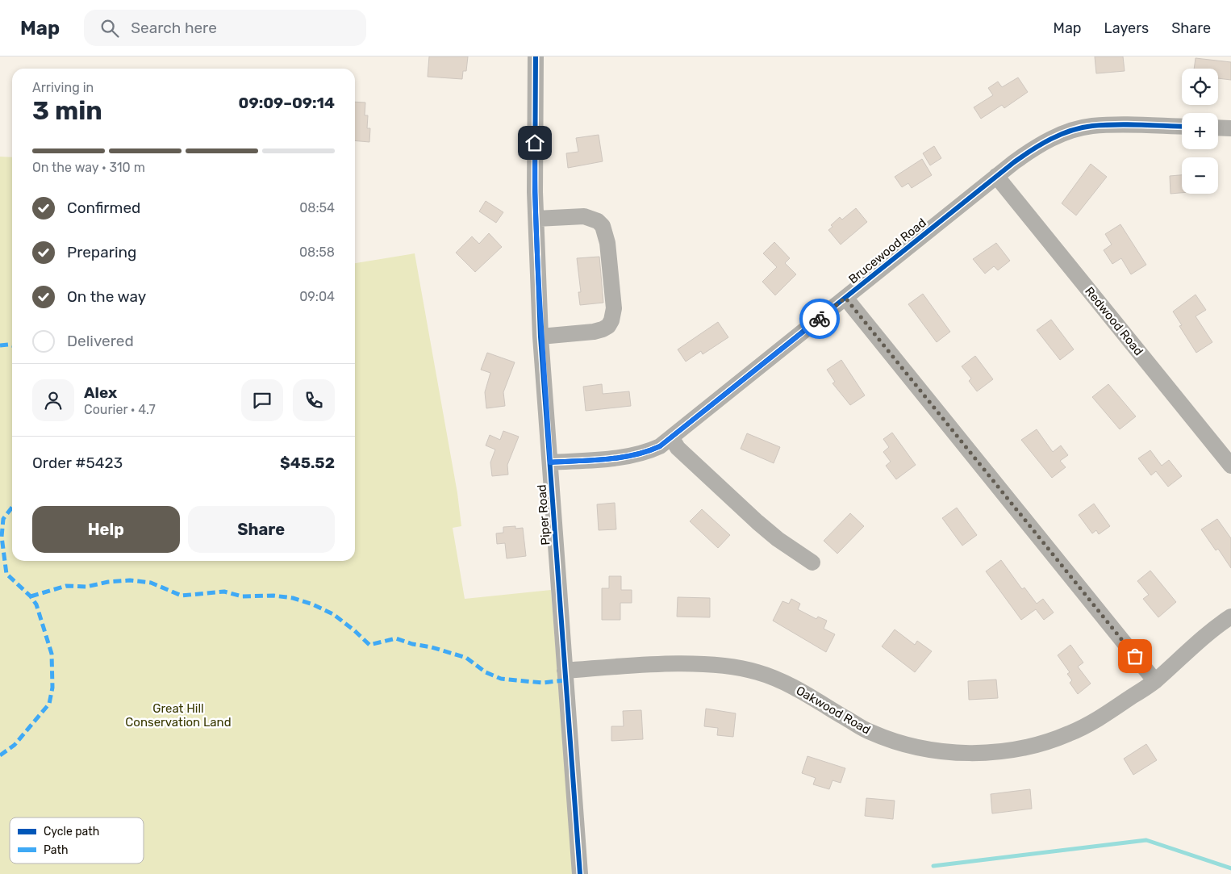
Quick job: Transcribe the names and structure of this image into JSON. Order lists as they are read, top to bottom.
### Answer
{
  "streets": {
    "street": [
      "Brucewood Road",
      "Redwood Road",
      "Piper Road",
      "Oakwood Road"
    ]
  },
  "crossings": [
    ["Brucewood Road", "Redwood Road"],
    ["Brucewood Road", "Piper Road"],
    ["Piper Road", "Oakwood Road"]
  ],
  "parks": ["Great Hill Conservation Land"],
  "legend": ["Cycle path", "Path"],
  "page": {
    "header": "Map",
    "search": "Search here",
    "nav": ["Map", "Layers", "Share"],
    "map_buttons": ["+", "−"],
    "heading": ["3 min", "Arriving in", "09:09–09:14"],
    "panel": [
      "Alex",
      "Courier · 4.7",
      "Order #5423",
      "$45.52"
    ],
    "bar": "On the way · 310 m",
    "list": [
      ["Confirmed", "08:54"],
      ["Preparing", "08:58"],
      ["On the way", "09:04"],
      "Delivered"
    ],
    "buttons": ["Help", "Share"]
  }
}
